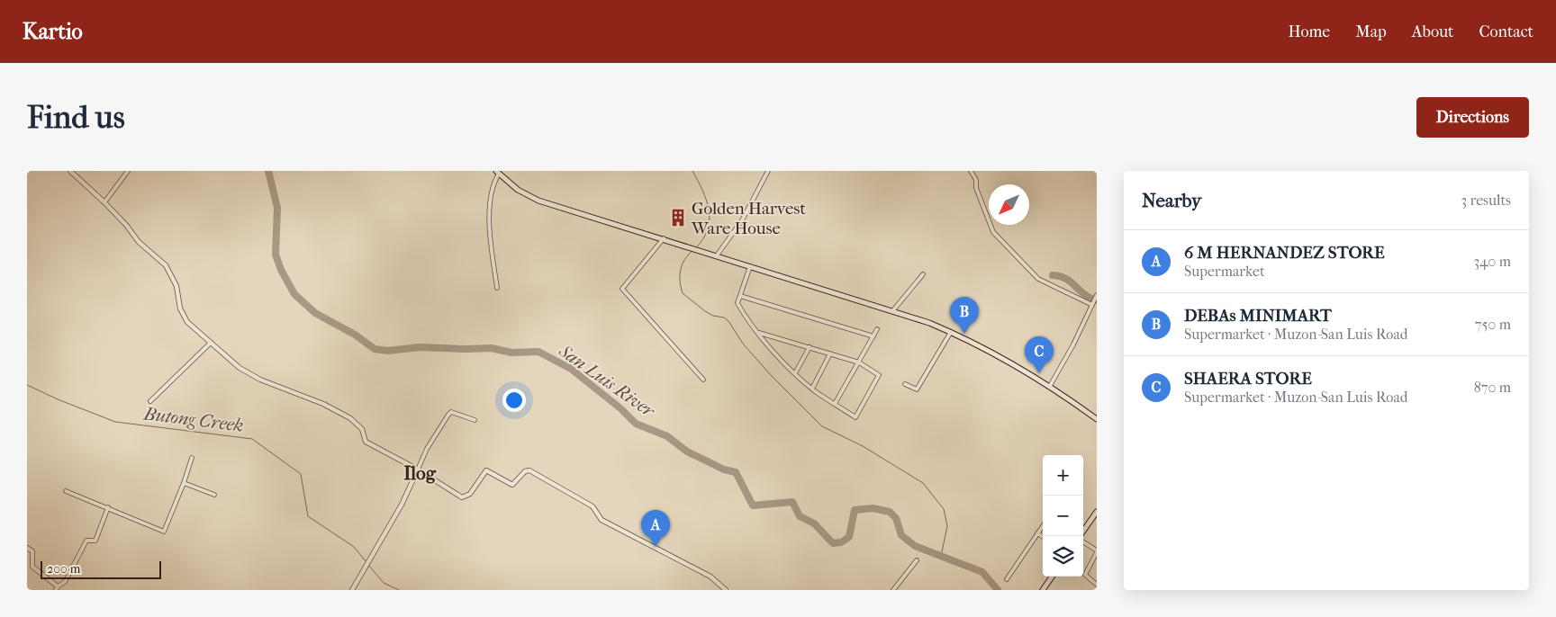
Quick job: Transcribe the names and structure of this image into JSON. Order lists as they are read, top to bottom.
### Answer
{
  "districts": ["Ilog"],
  "water": ["San Luis River", "Butong Creek"],
  "places": {
    "building": ["Golden Harvest Ware House"]
  },
  "scale_bar": "200 m",
  "north": "bottom left",
  "page": {
    "header": "Kartio",
    "nav": [
      "Home",
      "Map",
      "About",
      "Contact"
    ],
    "buttons": "Directions",
    "title": "Find us",
    "heading": ["Nearby", "3 results"],
    "list": [
      {
        "mark": "A",
        "name": "6 M HERNANDEZ STORE",
        "note": "Supermarket",
        "value": "340 m"
      },
      {
        "mark": "B",
        "name": "DEBAs MINIMART",
        "note": "Supermarket · Muzon-San Luis Road",
        "value": "750 m"
      },
      {
        "mark": "C",
        "name": "SHAERA STORE",
        "note": "Supermarket · Muzon-San Luis Road",
        "value": "870 m"
      }
    ],
    "pins": ["B", "C", "A"],
    "map_buttons": ["+", "−"],
    "scale": "200 m"
  }
}
